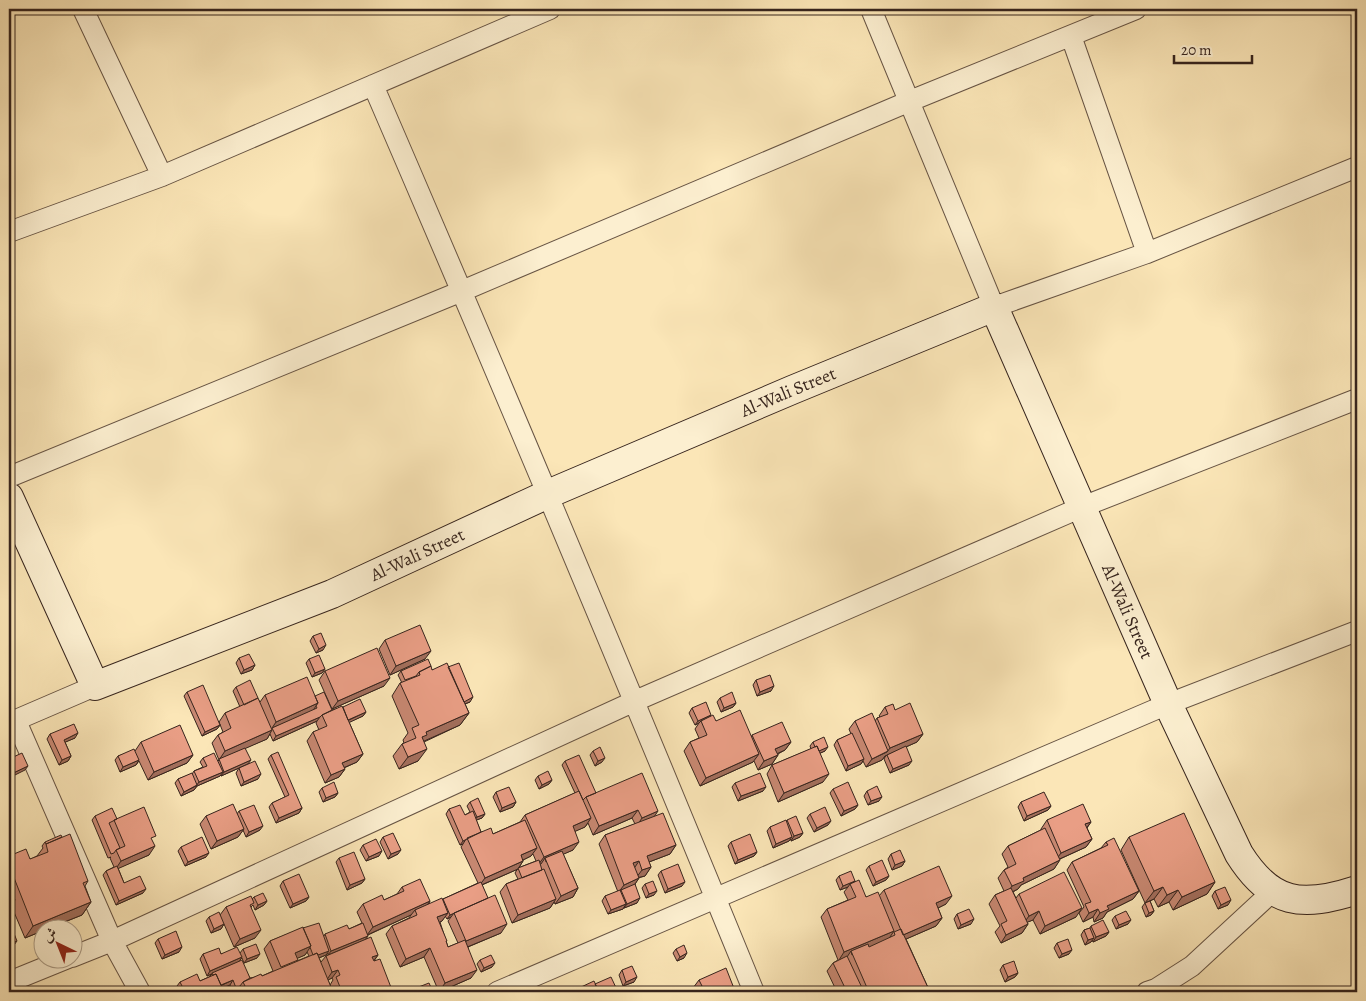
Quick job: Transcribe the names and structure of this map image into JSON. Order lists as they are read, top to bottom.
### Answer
{
  "streets": {
    "main road": ["Al-Wali Street"]
  },
  "scale_bar": "20 m",
  "north": "top left"
}
